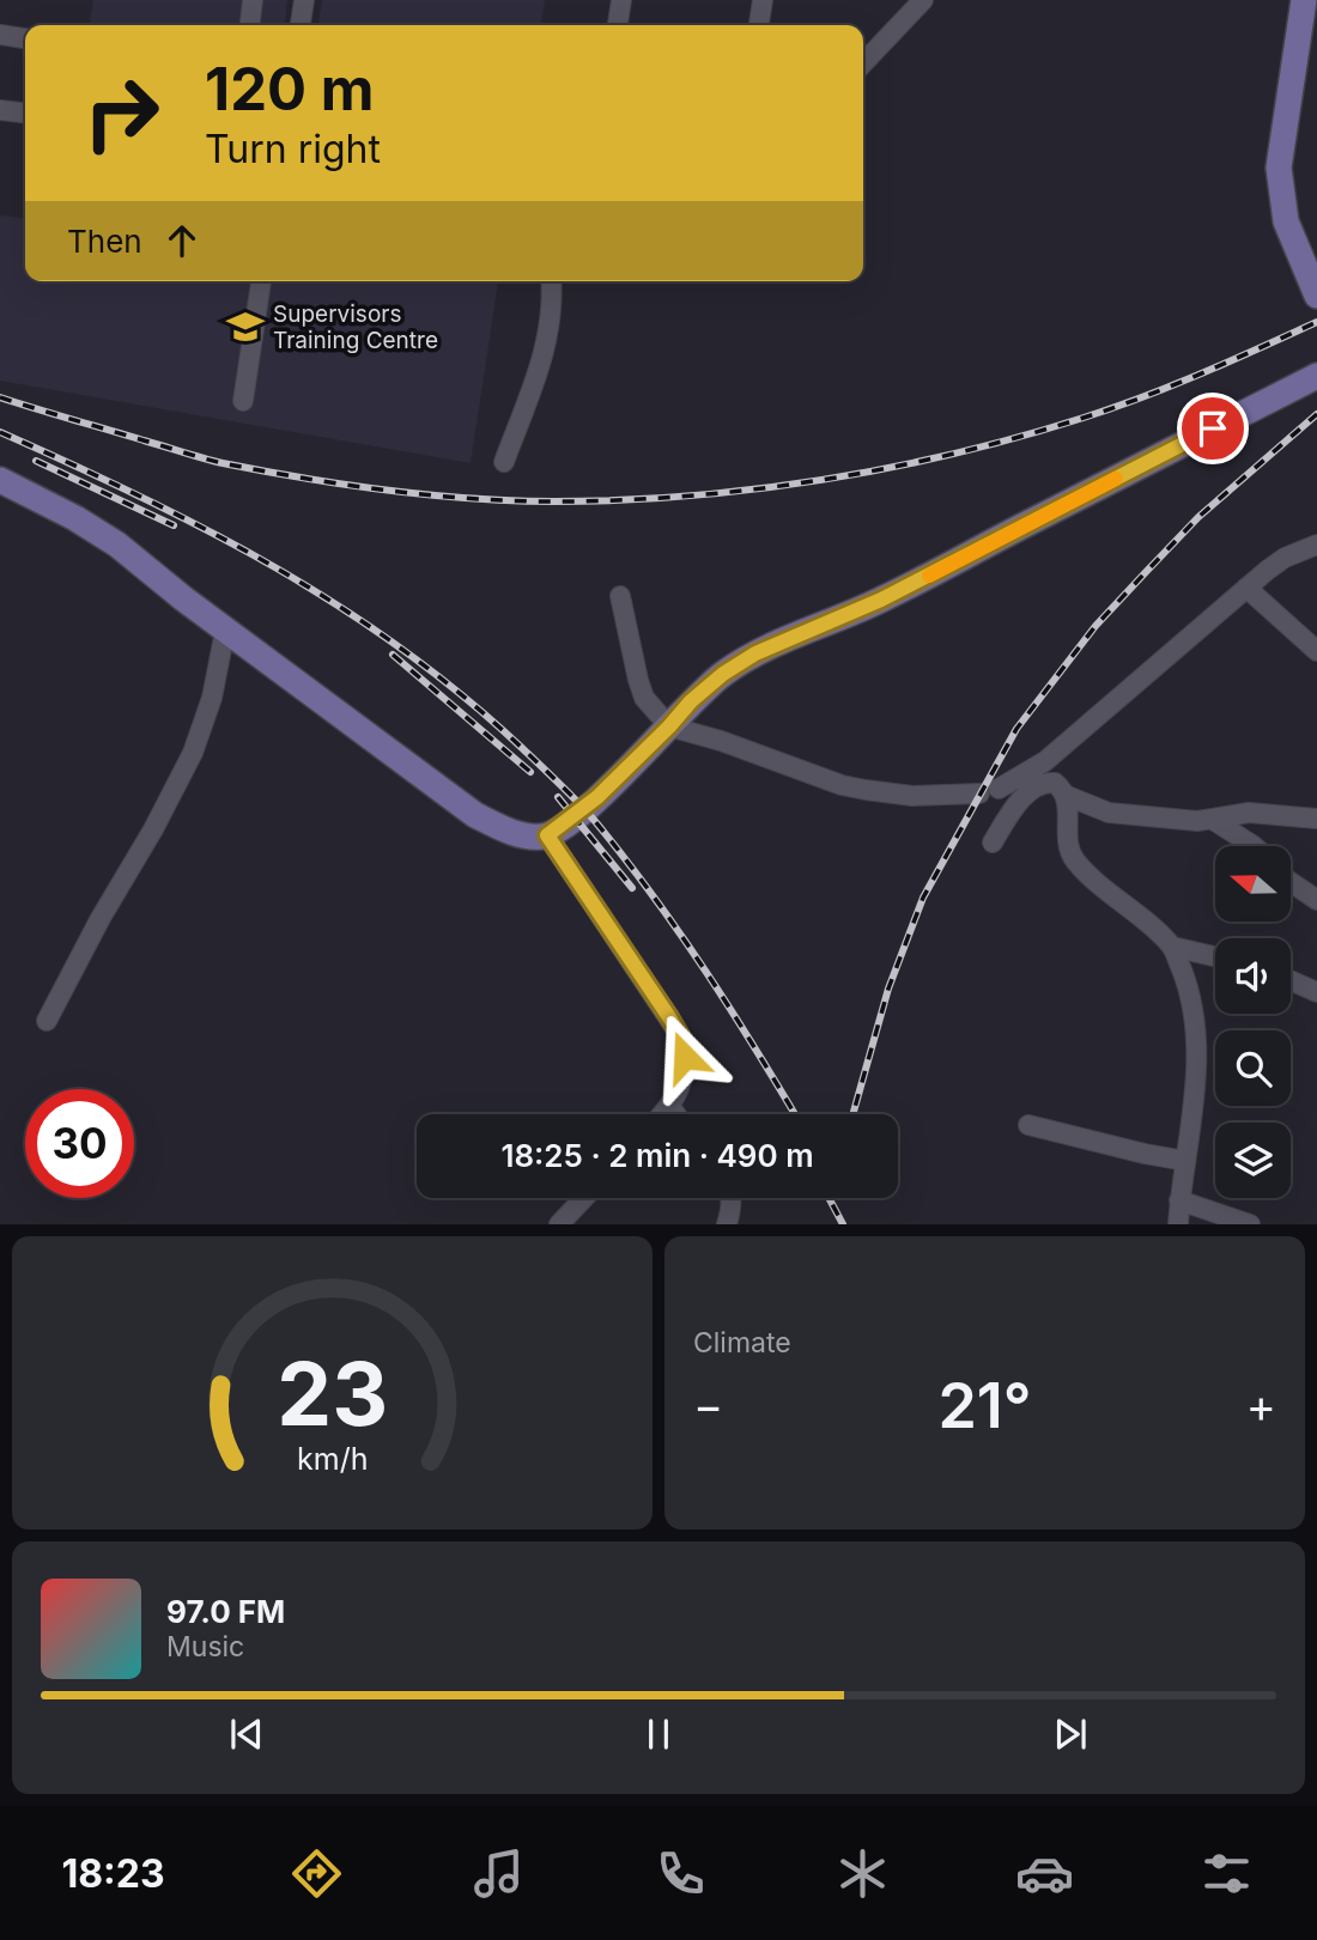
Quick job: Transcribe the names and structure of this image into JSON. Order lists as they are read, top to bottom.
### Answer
{
  "places": {
    "school or university": ["Supervisors Training Centre"]
  },
  "north": "left",
  "page": {
    "turn": ["120 m", "Turn right"],
    "then": "Then",
    "limit": "30",
    "trip": "18:25 · 2 min · 490 m",
    "tile": "Climate",
    "heat": ["−", "21°", "+"],
    "song": ["97.0 FM", "Music"],
    "tabs": "18:23",
    "gauge": ["23", "km/h"]
  }
}
